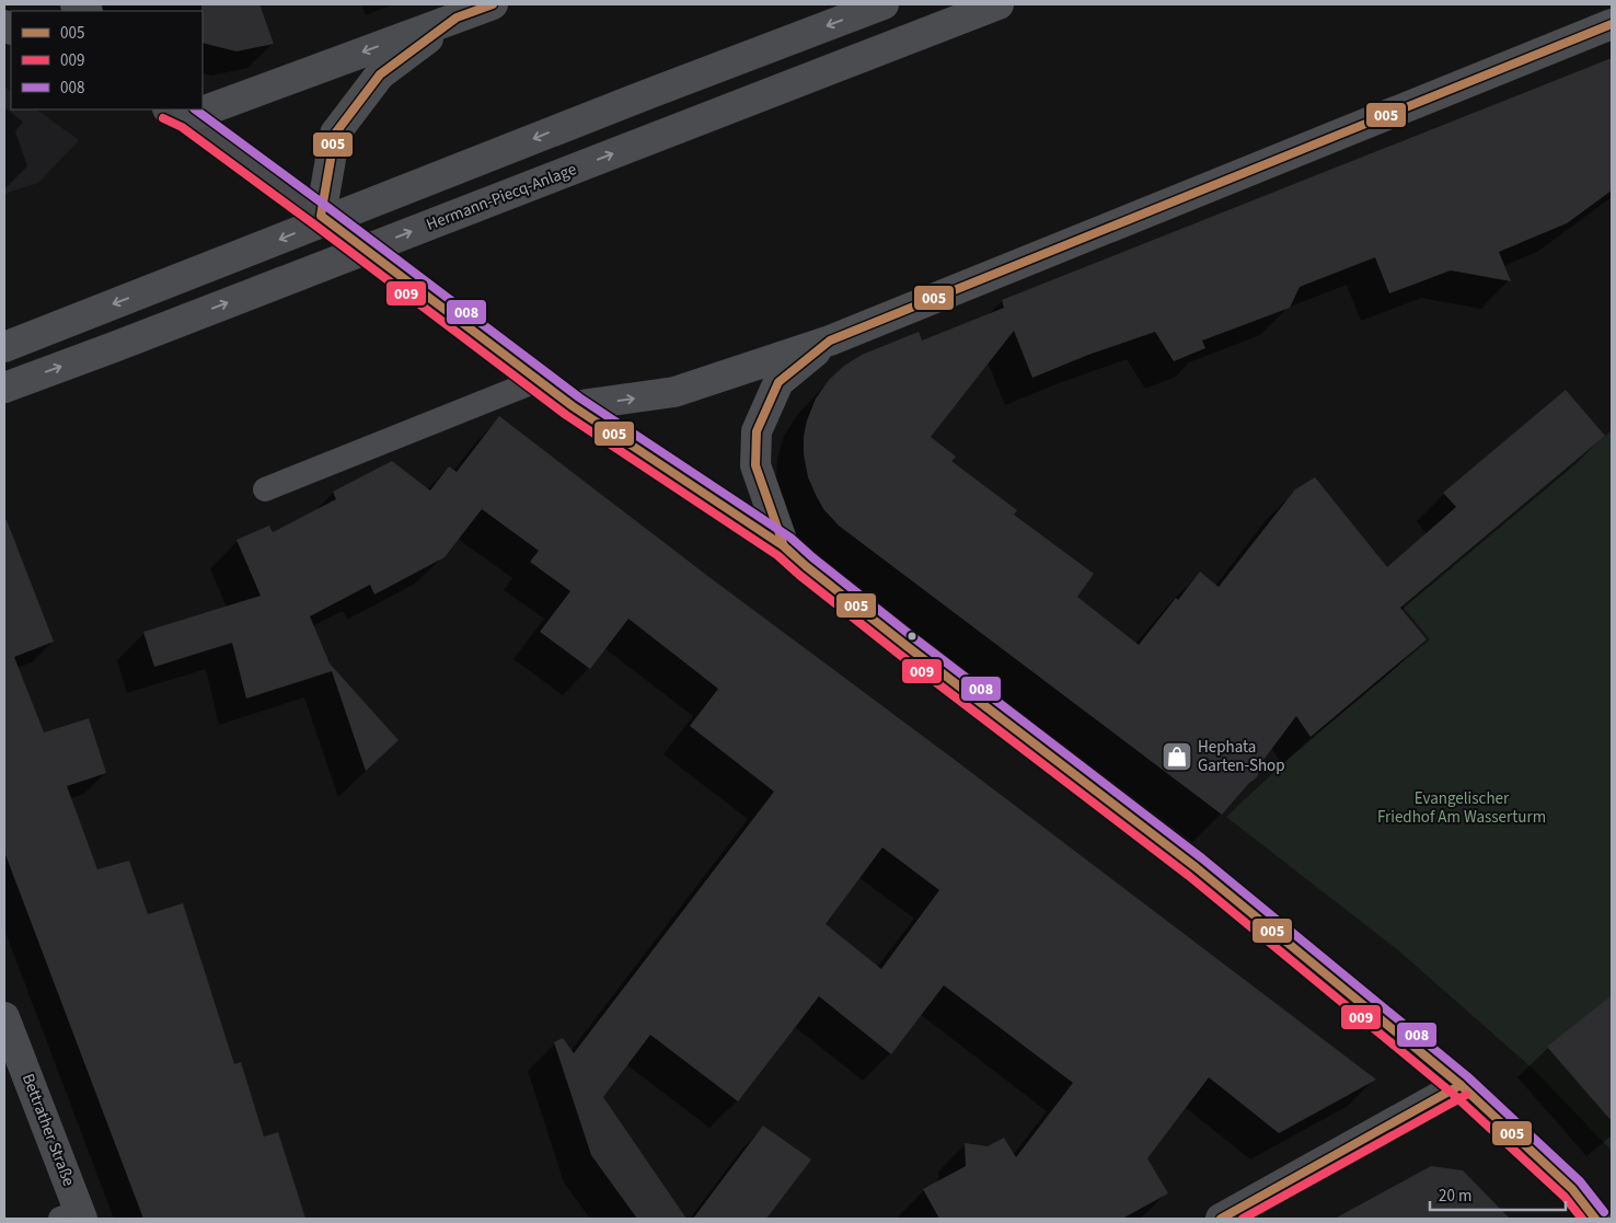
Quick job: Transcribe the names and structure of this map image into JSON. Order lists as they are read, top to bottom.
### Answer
{
  "streets": {
    "main road": ["Hermann-Piecq-Anlage"],
    "street": ["Bettrather Straße"]
  },
  "parks": ["Evangelischer Friedhof Am Wasserturm"],
  "places": {
    "shop": ["Hephata Garten-Shop"]
  },
  "lines": ["transit line 005", "transit line 008", "transit line 009"],
  "legend": ["005", "009", "008"],
  "scale_bar": "20 m"
}
